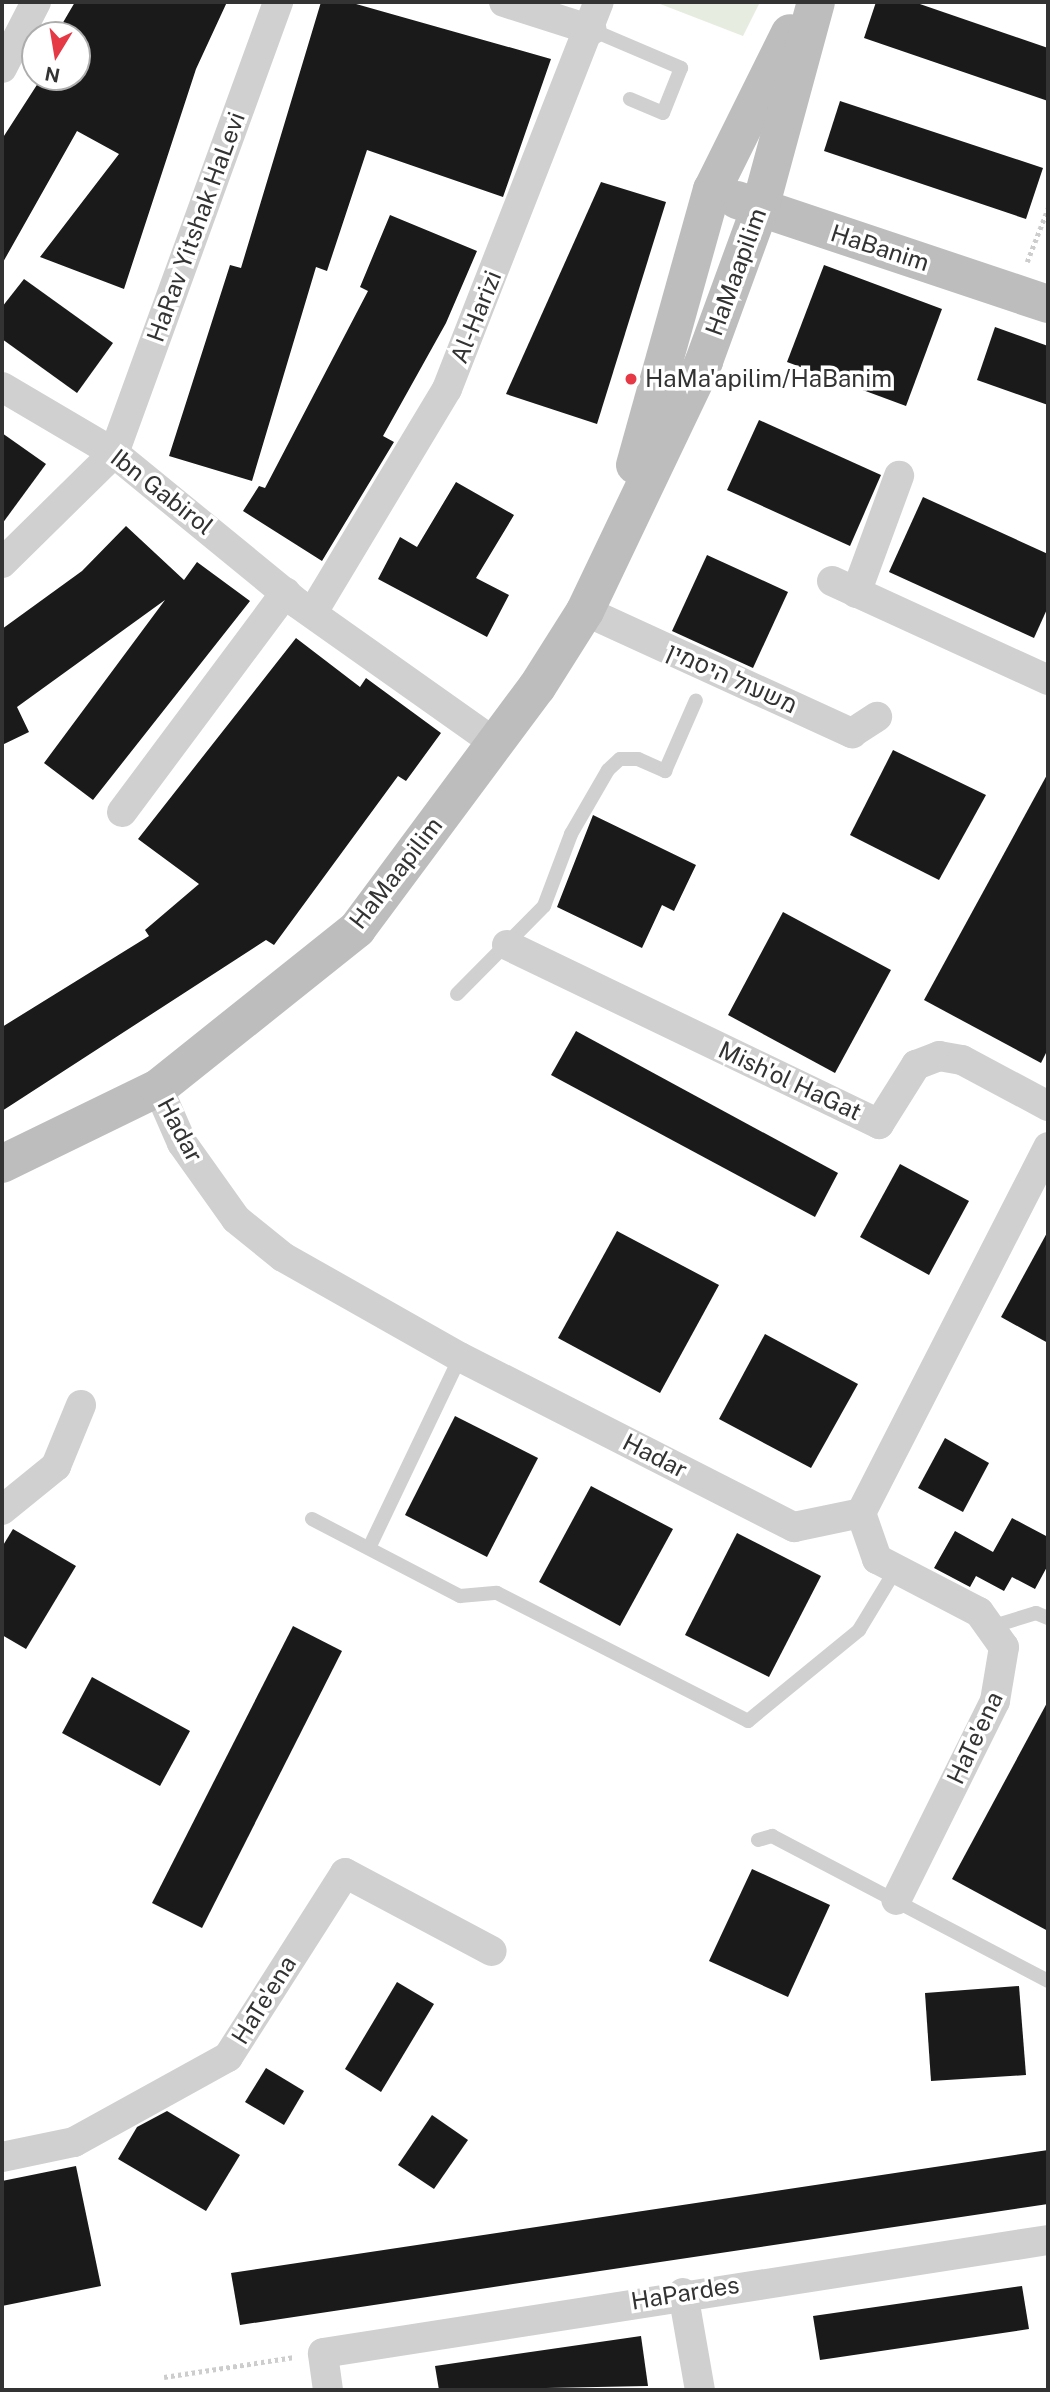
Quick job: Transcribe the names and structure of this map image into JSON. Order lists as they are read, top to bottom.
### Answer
{
  "streets": {
    "street": [
      "HaRav Yitshak HaLevi",
      "HaBanim",
      "HaMaapilim",
      "Al-Harizi",
      "Ibn Gabirol",
      "משעול היסמין",
      "Mish'ol HaGat",
      "Hadar",
      "HaTe'ena",
      "HaPardes"
    ]
  },
  "crossings": [
    ["HaRav Yitshak HaLevi", "Ibn Gabirol"],
    ["HaBanim", "HaMaapilim"],
    ["HaMaapilim", "Ibn Gabirol"],
    ["HaMaapilim", "משעול היסמין"],
    ["HaMaapilim", "Hadar"],
    ["Al-Harizi", "Ibn Gabirol"]
  ],
  "places": ["HaMa'apilim/HaBanim"],
  "north": "bottom"
}
